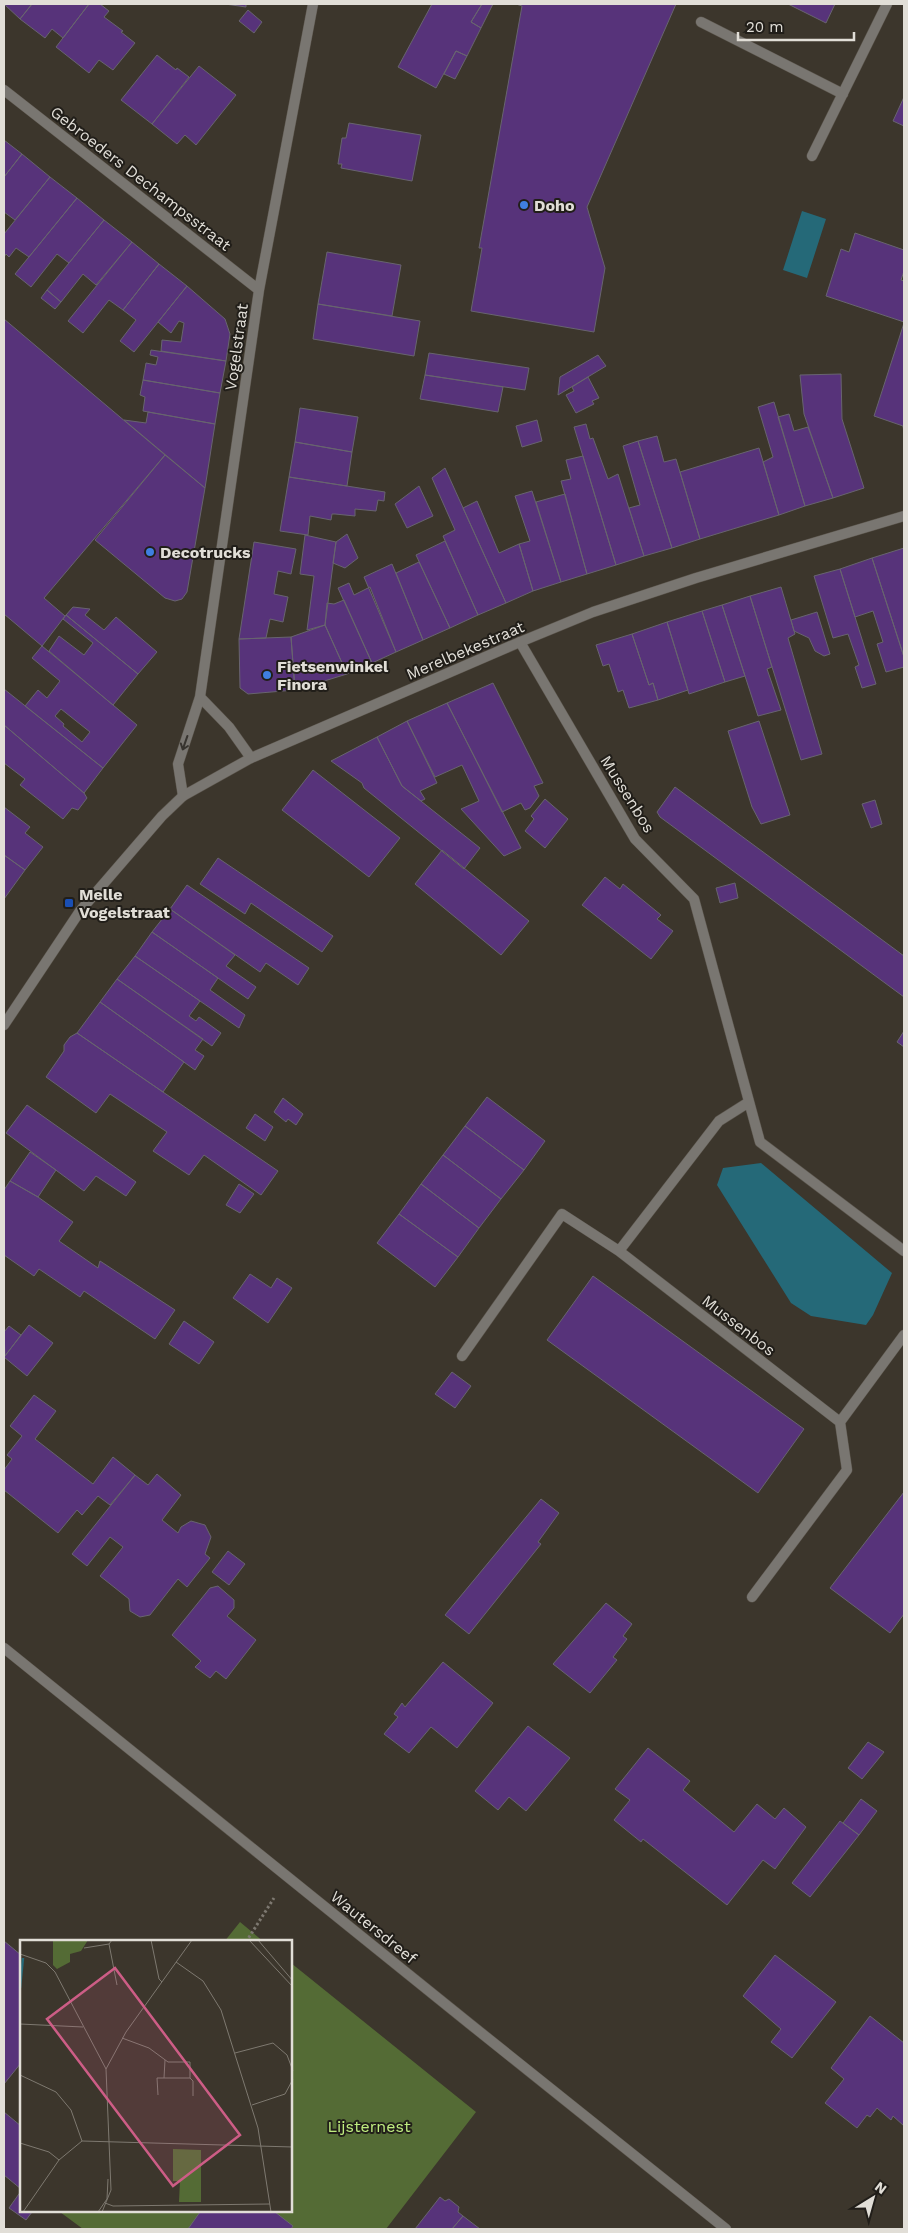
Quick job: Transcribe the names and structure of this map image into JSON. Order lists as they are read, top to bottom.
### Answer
{
  "streets": {
    "street": [
      "Gebroeders Dechampsstraat",
      "Vogelstraat",
      "Merelbekestraat",
      "Mussenbos",
      "Wautersdreef"
    ]
  },
  "crossings": [
    ["Gebroeders Dechampsstraat", "Vogelstraat"],
    ["Vogelstraat", "Merelbekestraat"],
    ["Merelbekestraat", "Mussenbos"]
  ],
  "parks": ["Lijsternest"],
  "places": {
    "other": ["Doho", "Decotrucks", "Fietsenwinkel Finora"],
    "transit": ["Melle Vogelstraat"]
  },
  "scale_bar": "20 m",
  "north": "top right"
}
